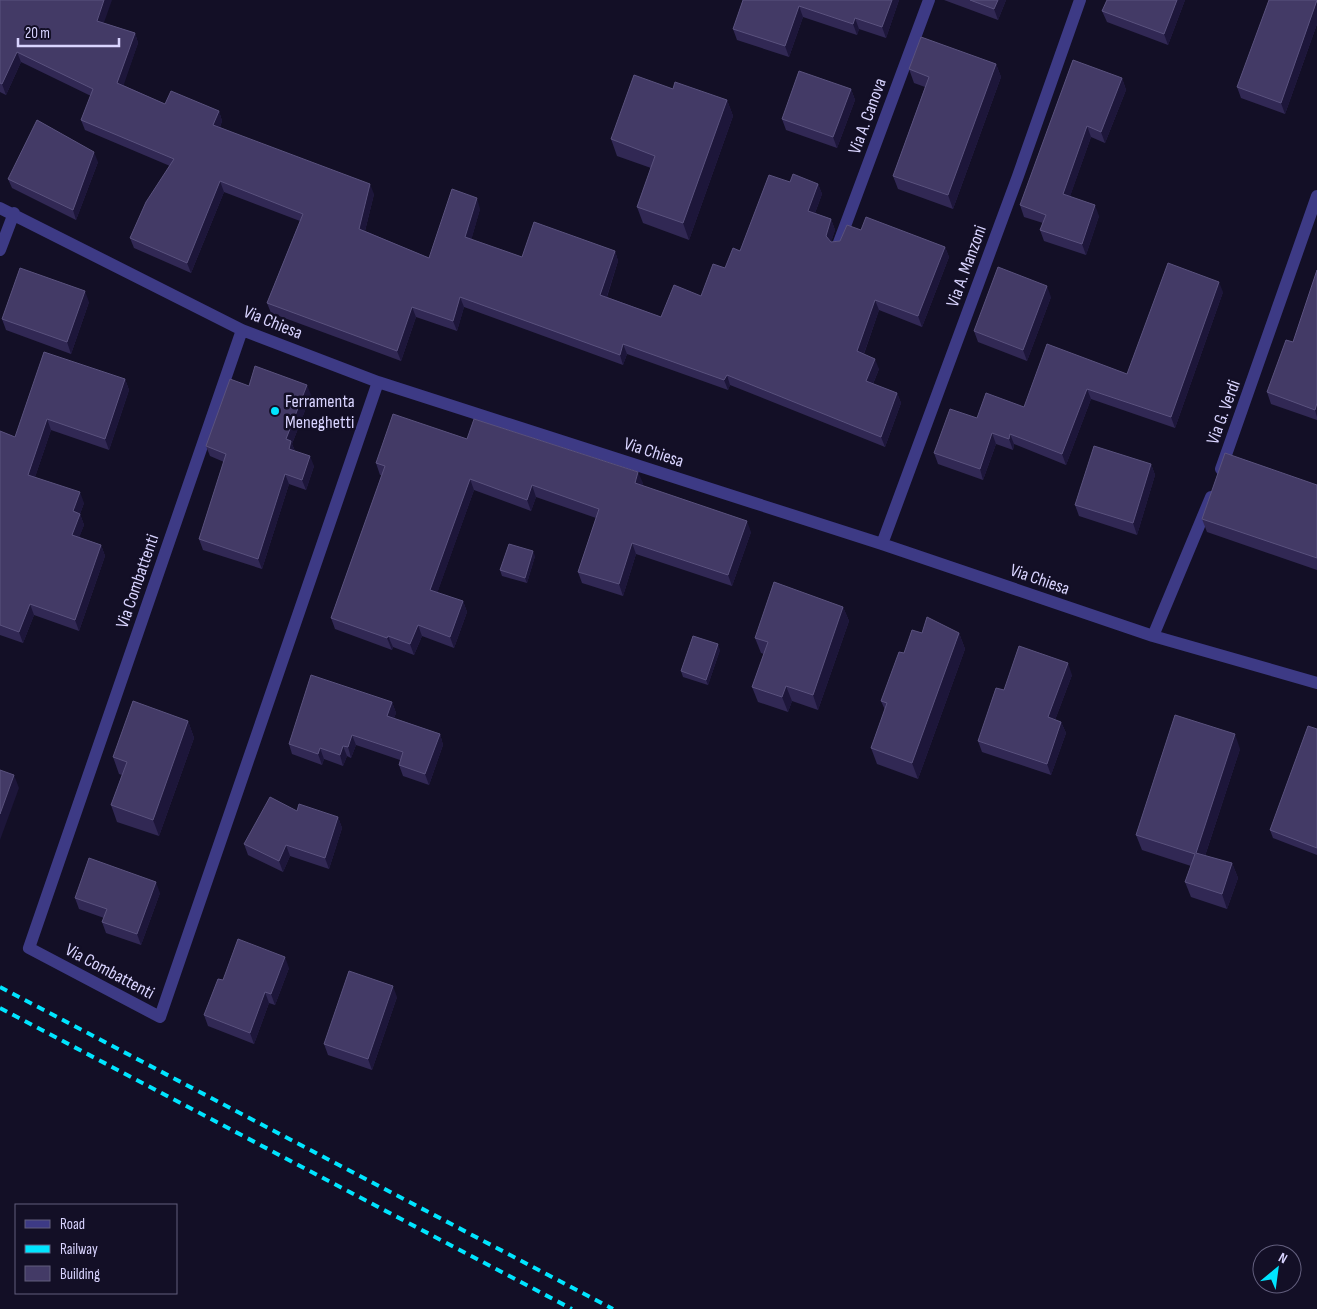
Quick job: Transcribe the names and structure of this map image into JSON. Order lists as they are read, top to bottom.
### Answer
{
  "streets": {
    "street": [
      "Via A. Canova",
      "Via A. Manzoni",
      "Via Chiesa",
      "Via G. Verdi",
      "Via Combattenti"
    ]
  },
  "crossings": [
    ["Via A. Manzoni", "Via Chiesa"],
    ["Via Chiesa", "Via G. Verdi"],
    ["Via Chiesa", "Via Combattenti"]
  ],
  "places": ["Ferramenta Meneghetti"],
  "legend": ["Road", "Railway", "Building"],
  "scale_bar": "20 m",
  "north": "top right"
}
